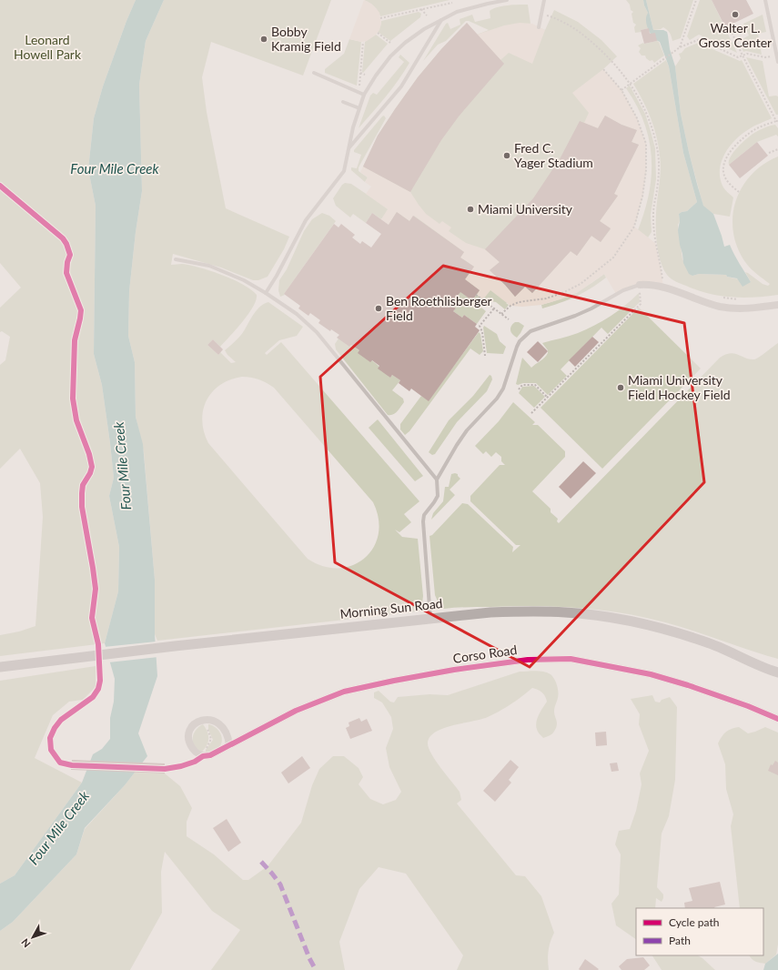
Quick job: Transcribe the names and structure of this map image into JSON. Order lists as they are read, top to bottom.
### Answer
{
  "streets": {
    "main road": ["Morning Sun Road"],
    "street": ["Corso Road"]
  },
  "water": ["Four Mile Creek"],
  "parks": ["Leonard Howell Park"],
  "places": [
    "Walter L. Gross Center",
    "Bobby Kramig Field",
    "Fred C. Yager Stadium",
    "Miami University",
    "Ben Roethlisberger Field",
    "Miami University Field Hockey Field"
  ],
  "legend": ["Cycle path", "Path"],
  "north": "bottom left"
}
